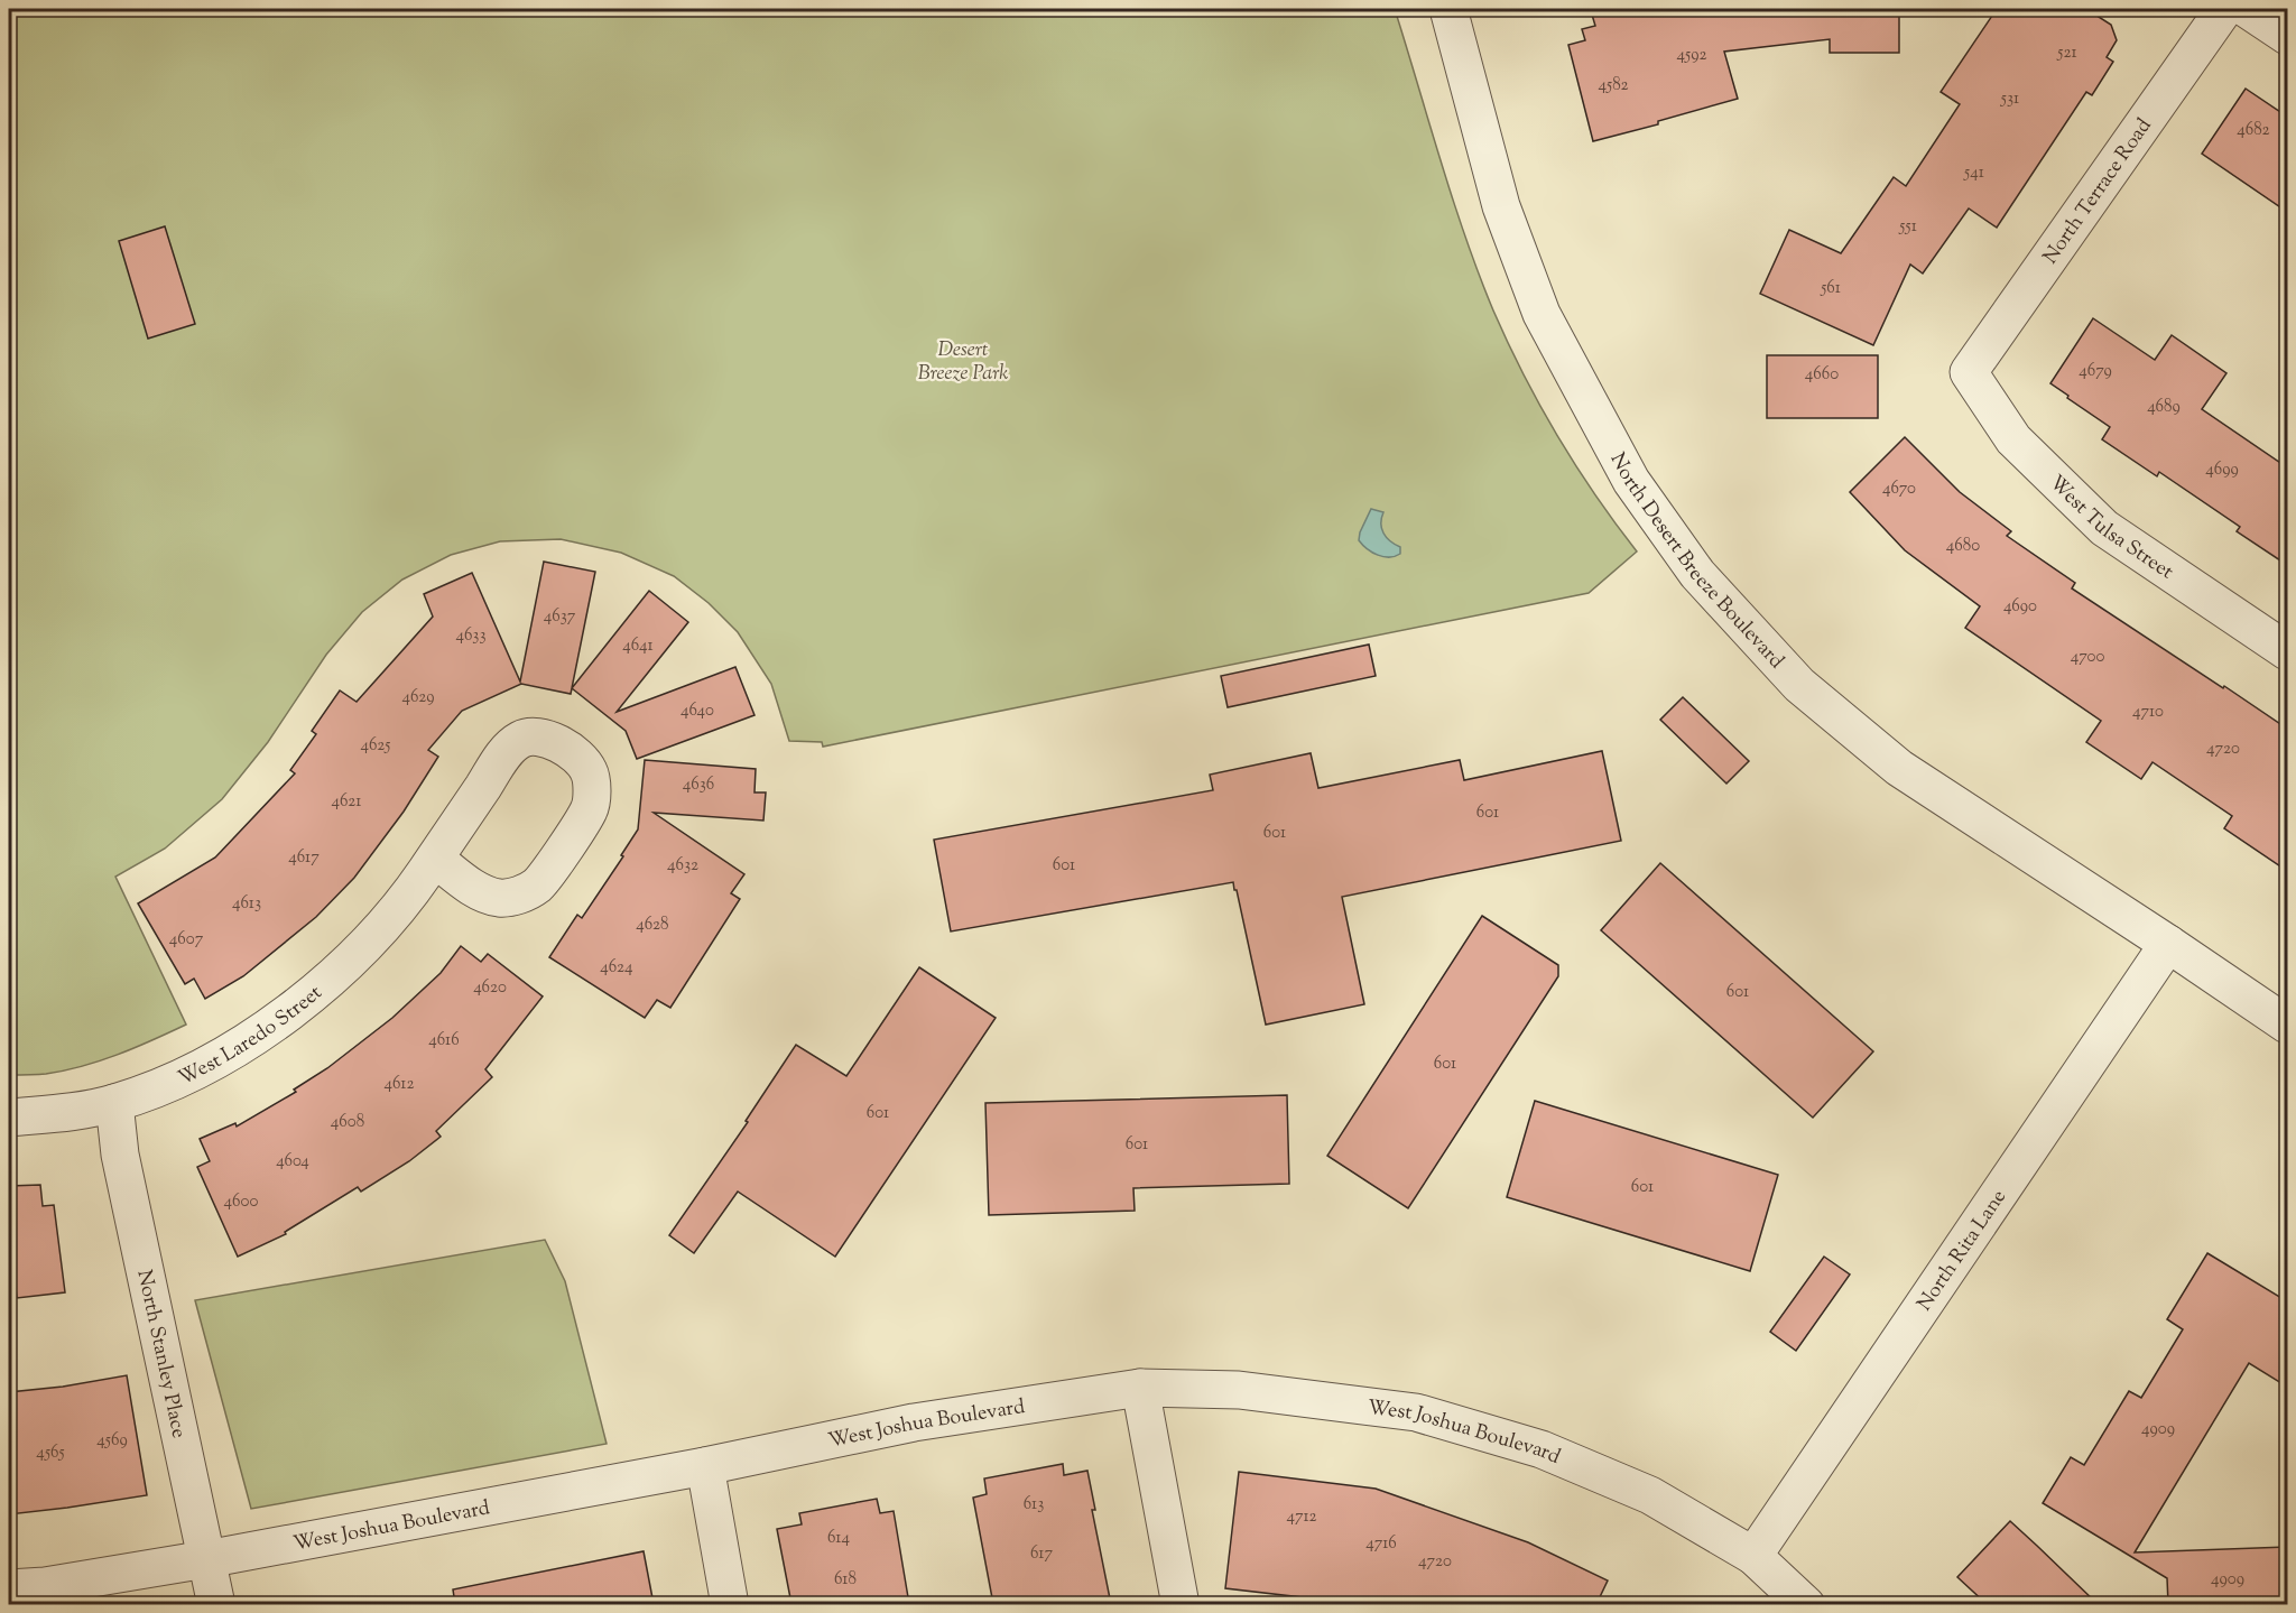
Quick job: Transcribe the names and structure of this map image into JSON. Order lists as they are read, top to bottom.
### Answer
{
  "streets": {
    "street": [
      "North Terrace Road",
      "West Tulsa Street",
      "North Desert Breeze Boulevard",
      "West Laredo Street",
      "North Rita Lane",
      "North Stanley Place",
      "West Joshua Boulevard"
    ]
  },
  "crossings": [
    ["North Terrace Road", "West Tulsa Street"],
    ["North Desert Breeze Boulevard", "North Rita Lane"],
    ["West Laredo Street", "North Stanley Place"],
    ["North Rita Lane", "West Joshua Boulevard"],
    ["North Stanley Place", "West Joshua Boulevard"]
  ],
  "parks": ["Desert Breeze Park"],
  "house_numbers": [
    "521",
    "4592",
    "4582",
    "531",
    "4682",
    "541",
    "551",
    "561",
    "4679",
    "4660",
    "4689",
    "4699",
    "4670",
    "4680",
    "4690",
    "4637",
    "4633",
    "4641",
    "4700",
    "4629",
    "4640",
    "4710",
    "4625",
    "4720",
    "4636",
    "4621",
    "601",
    "601",
    "4617",
    "4632",
    "601",
    "4613",
    "4628",
    "4607",
    "4624",
    "4620",
    "601",
    "4616",
    "601",
    "4612",
    "601",
    "4608",
    "601",
    "4604",
    "601",
    "4600",
    "4909",
    "4569",
    "4565",
    "613",
    "4712",
    "614",
    "4716",
    "617",
    "4720",
    "618",
    "4909"
  ]
}
